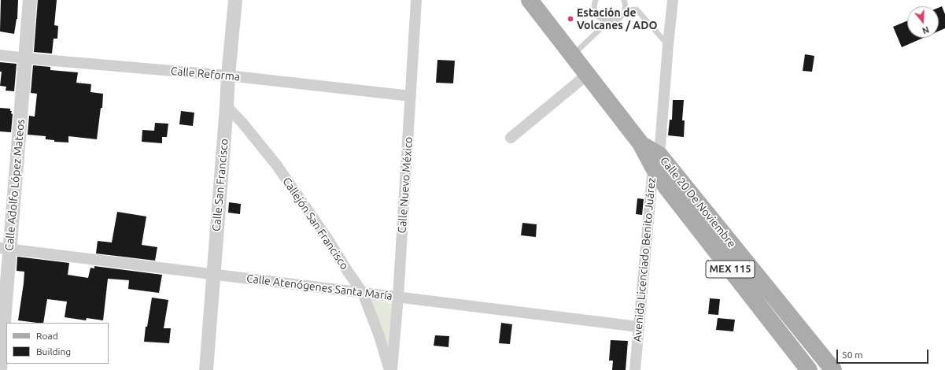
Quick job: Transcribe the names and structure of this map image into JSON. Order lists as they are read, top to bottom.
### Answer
{
  "streets": {
    "main road": ["Calle 20 De Noviembre", "MEX 115"],
    "street": [
      "Calle Reforma",
      "Calle Adolfo López Mateos",
      "Calle San Francisco",
      "Calle Nuevo México",
      "Callejón San Francisco",
      "Avenida Licenciado Benito Juárez",
      "Calle Atenógenes Santa María"
    ]
  },
  "crossings": [
    ["Calle Reforma", "Calle Adolfo López Mateos"],
    ["Calle Reforma", "Calle San Francisco"],
    ["Calle Reforma", "Calle Nuevo México"],
    ["Calle Adolfo López Mateos", "Calle Atenógenes Santa María"],
    ["Calle San Francisco", "Callejón San Francisco"],
    ["Calle San Francisco", "Calle Atenógenes Santa María"],
    ["Calle Nuevo México", "Callejón San Francisco"],
    ["Calle Nuevo México", "Calle Atenógenes Santa María"],
    ["Calle 20 De Noviembre", "Avenida Licenciado Benito Juárez"],
    ["Callejón San Francisco", "Calle Atenógenes Santa María"],
    ["Avenida Licenciado Benito Juárez", "Calle Atenógenes Santa María"]
  ],
  "places": ["Estación de Volcanes / ADO"],
  "legend": ["Road", "Building"],
  "scale_bar": "50 m",
  "north": "bottom"
}
